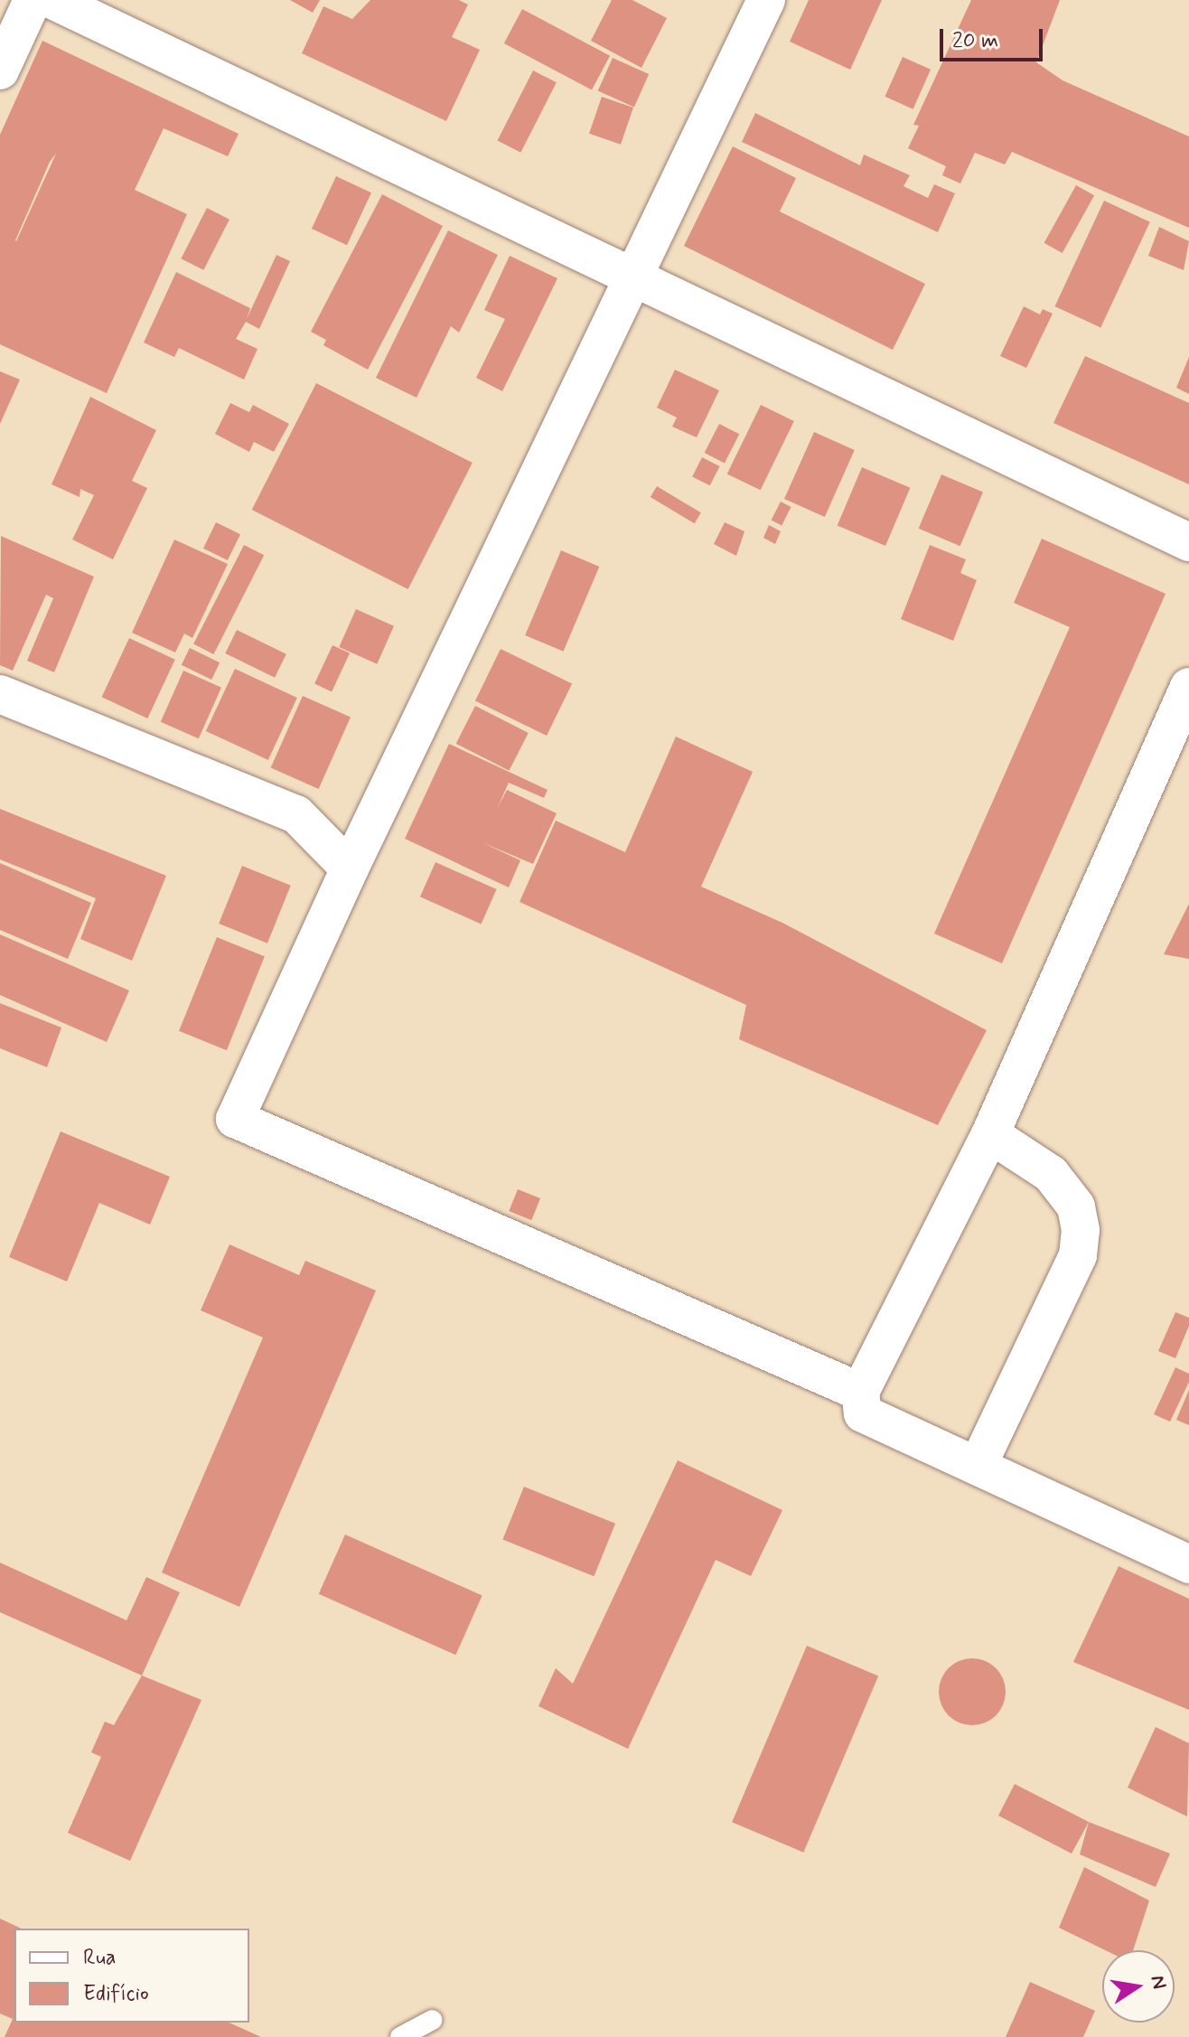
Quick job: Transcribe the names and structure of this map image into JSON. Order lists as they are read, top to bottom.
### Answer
{
  "legend": ["Rua", "Edifício"],
  "scale_bar": "20 m",
  "north": "right"
}
